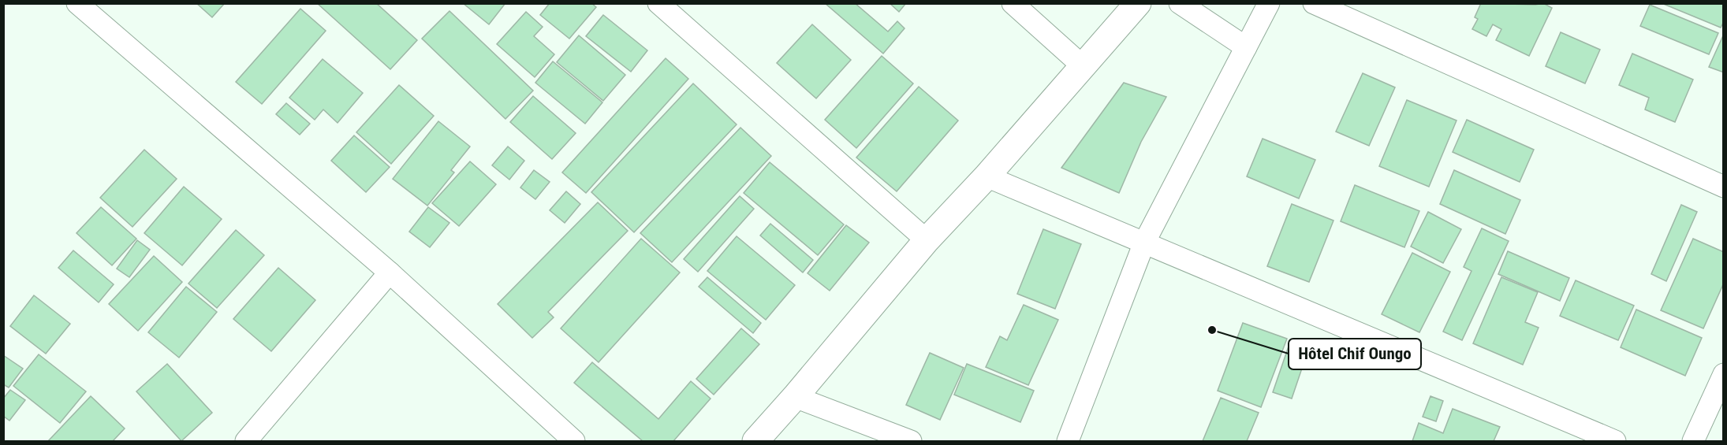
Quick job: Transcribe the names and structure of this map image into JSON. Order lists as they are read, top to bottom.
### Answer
{
  "places": ["Hôtel Chif Oungo"]
}
